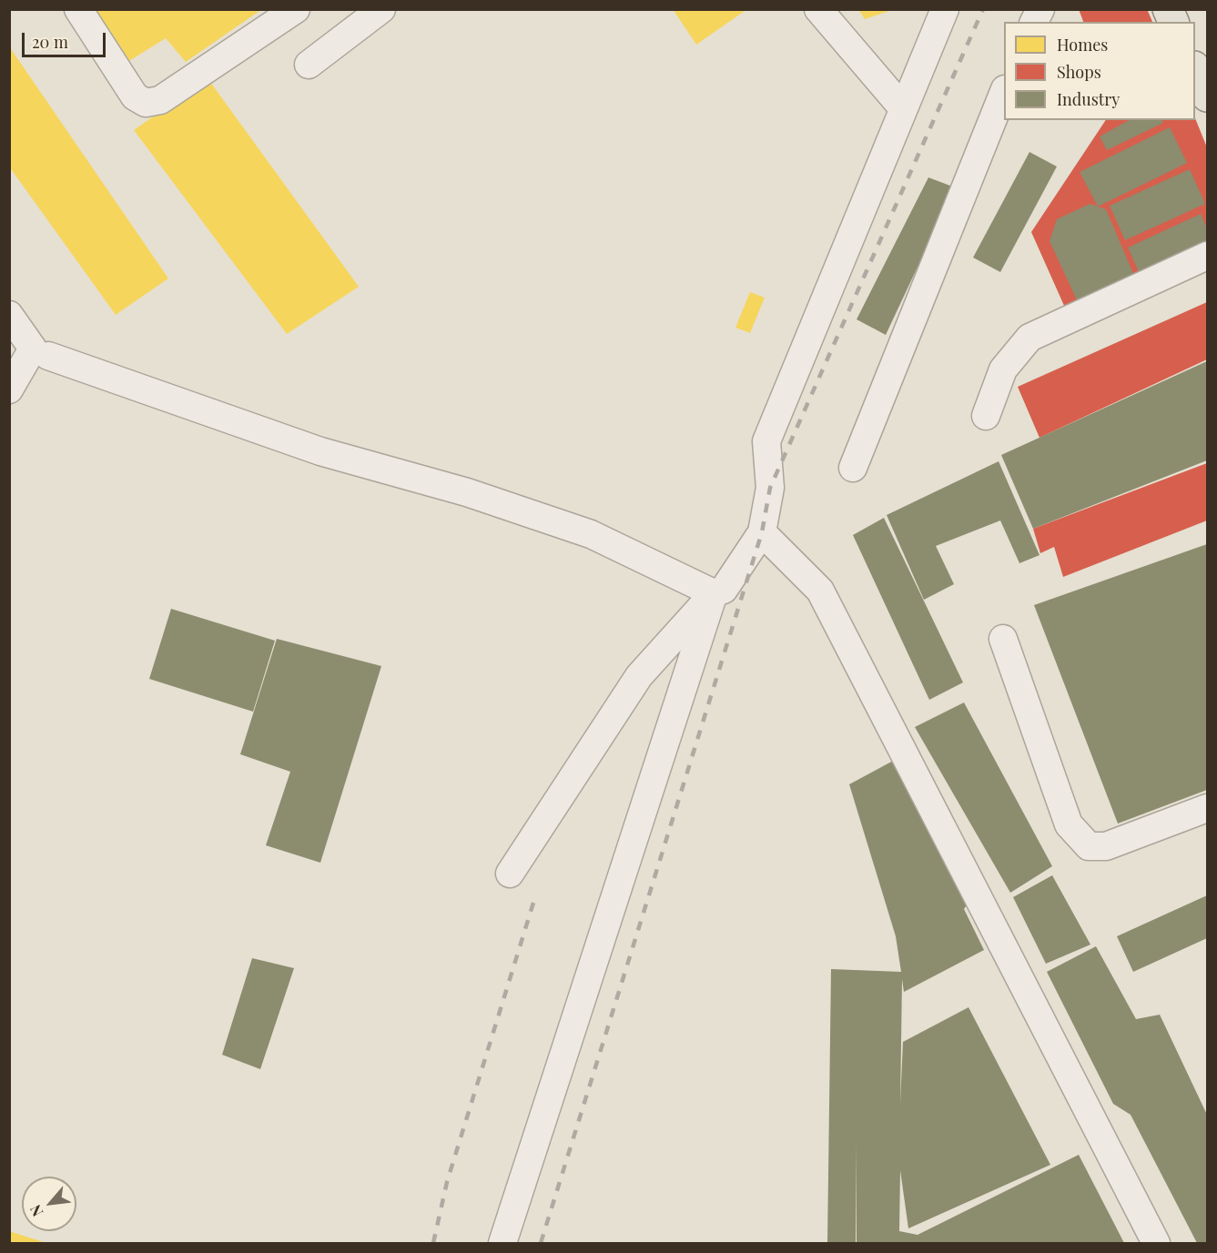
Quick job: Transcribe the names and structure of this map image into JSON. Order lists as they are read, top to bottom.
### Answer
{
  "legend": ["Homes", "Shops", "Industry"],
  "scale_bar": "20 m",
  "north": "bottom left"
}
